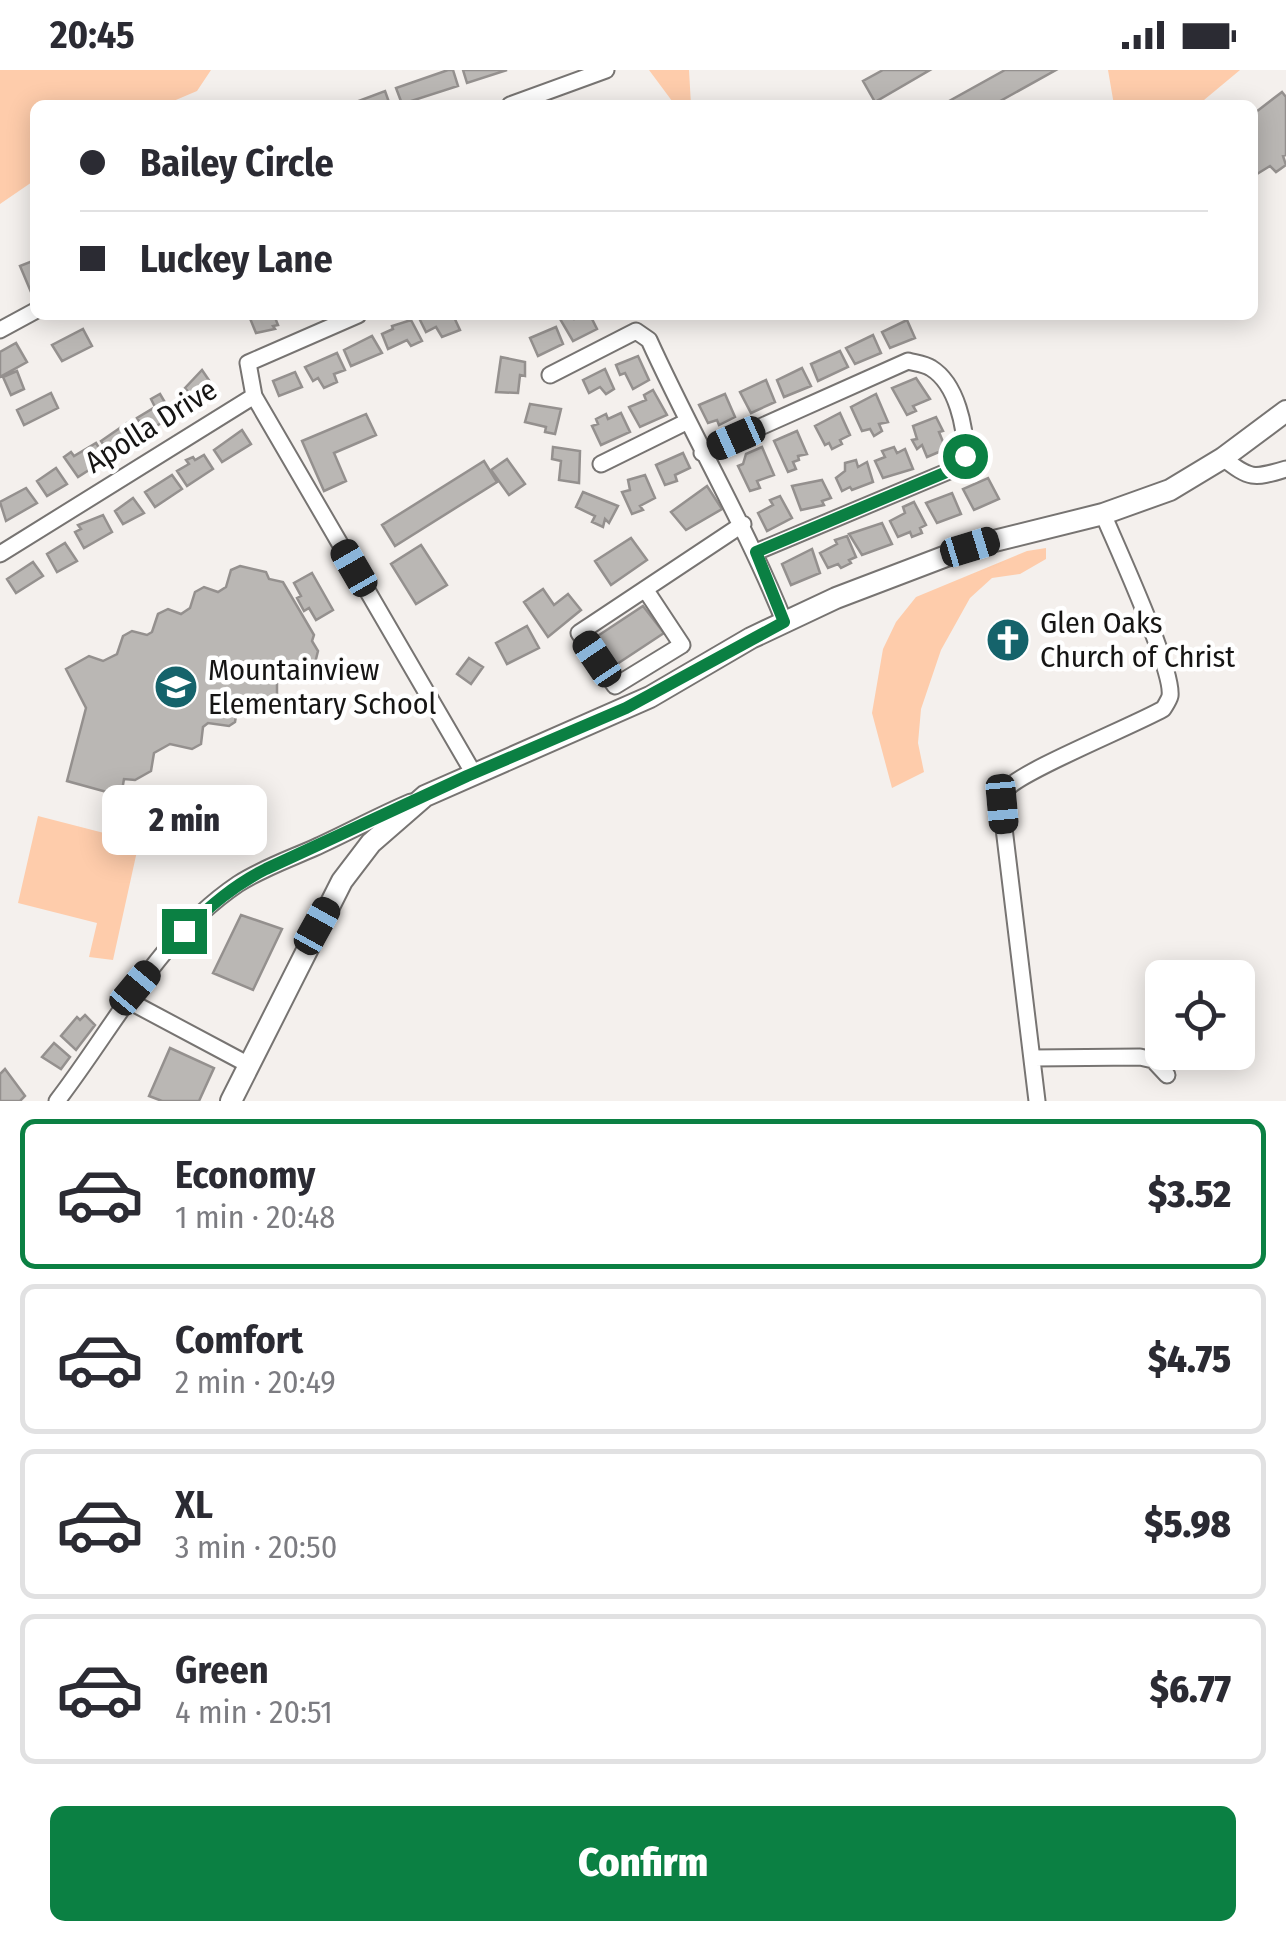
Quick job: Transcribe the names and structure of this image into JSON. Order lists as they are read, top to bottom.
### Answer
{
  "streets": {
    "street": ["Apolla Drive"]
  },
  "places": {
    "church": ["Glen Oaks Church of Christ"],
    "school or university": ["Mountainview Elementary School"]
  },
  "page": {
    "status": "20:45",
    "banner": ["Bailey Circle", "Luckey Lane"],
    "bubble": "2 min",
    "list": [
      {
        "name": "Economy",
        "note": "1 min · 20:48",
        "value": "$3.52"
      },
      {
        "name": "Comfort",
        "note": "2 min · 20:49",
        "value": "$4.75"
      },
      {
        "name": "XL",
        "note": "3 min · 20:50",
        "value": "$5.98"
      },
      {
        "name": "Green",
        "note": "4 min · 20:51",
        "value": "$6.77"
      }
    ],
    "buttons": "Confirm"
  }
}
